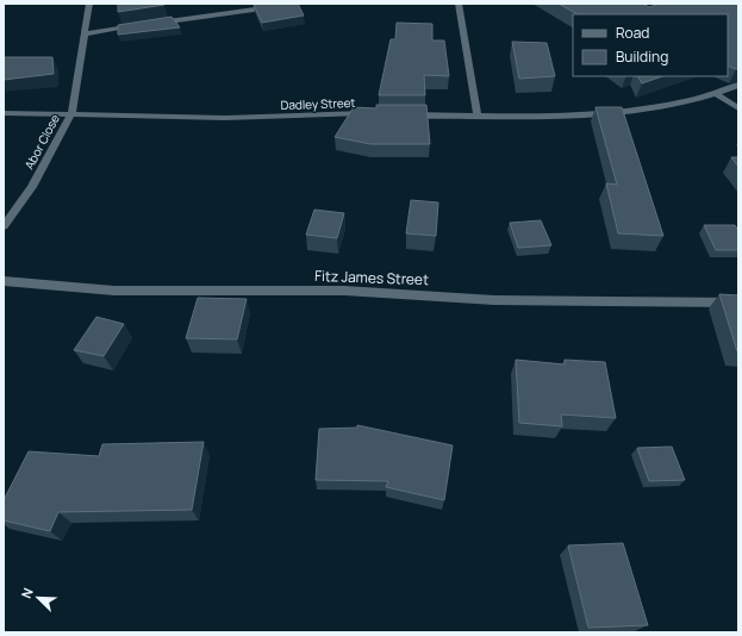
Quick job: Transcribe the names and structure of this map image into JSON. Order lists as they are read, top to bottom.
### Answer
{
  "streets": {
    "street": ["Dadley Street", "Abor Close", "Fitz James Street"]
  },
  "crossings": [
    ["Dadley Street", "Abor Close"]
  ],
  "legend": ["Road", "Building"],
  "north": "top left"
}
